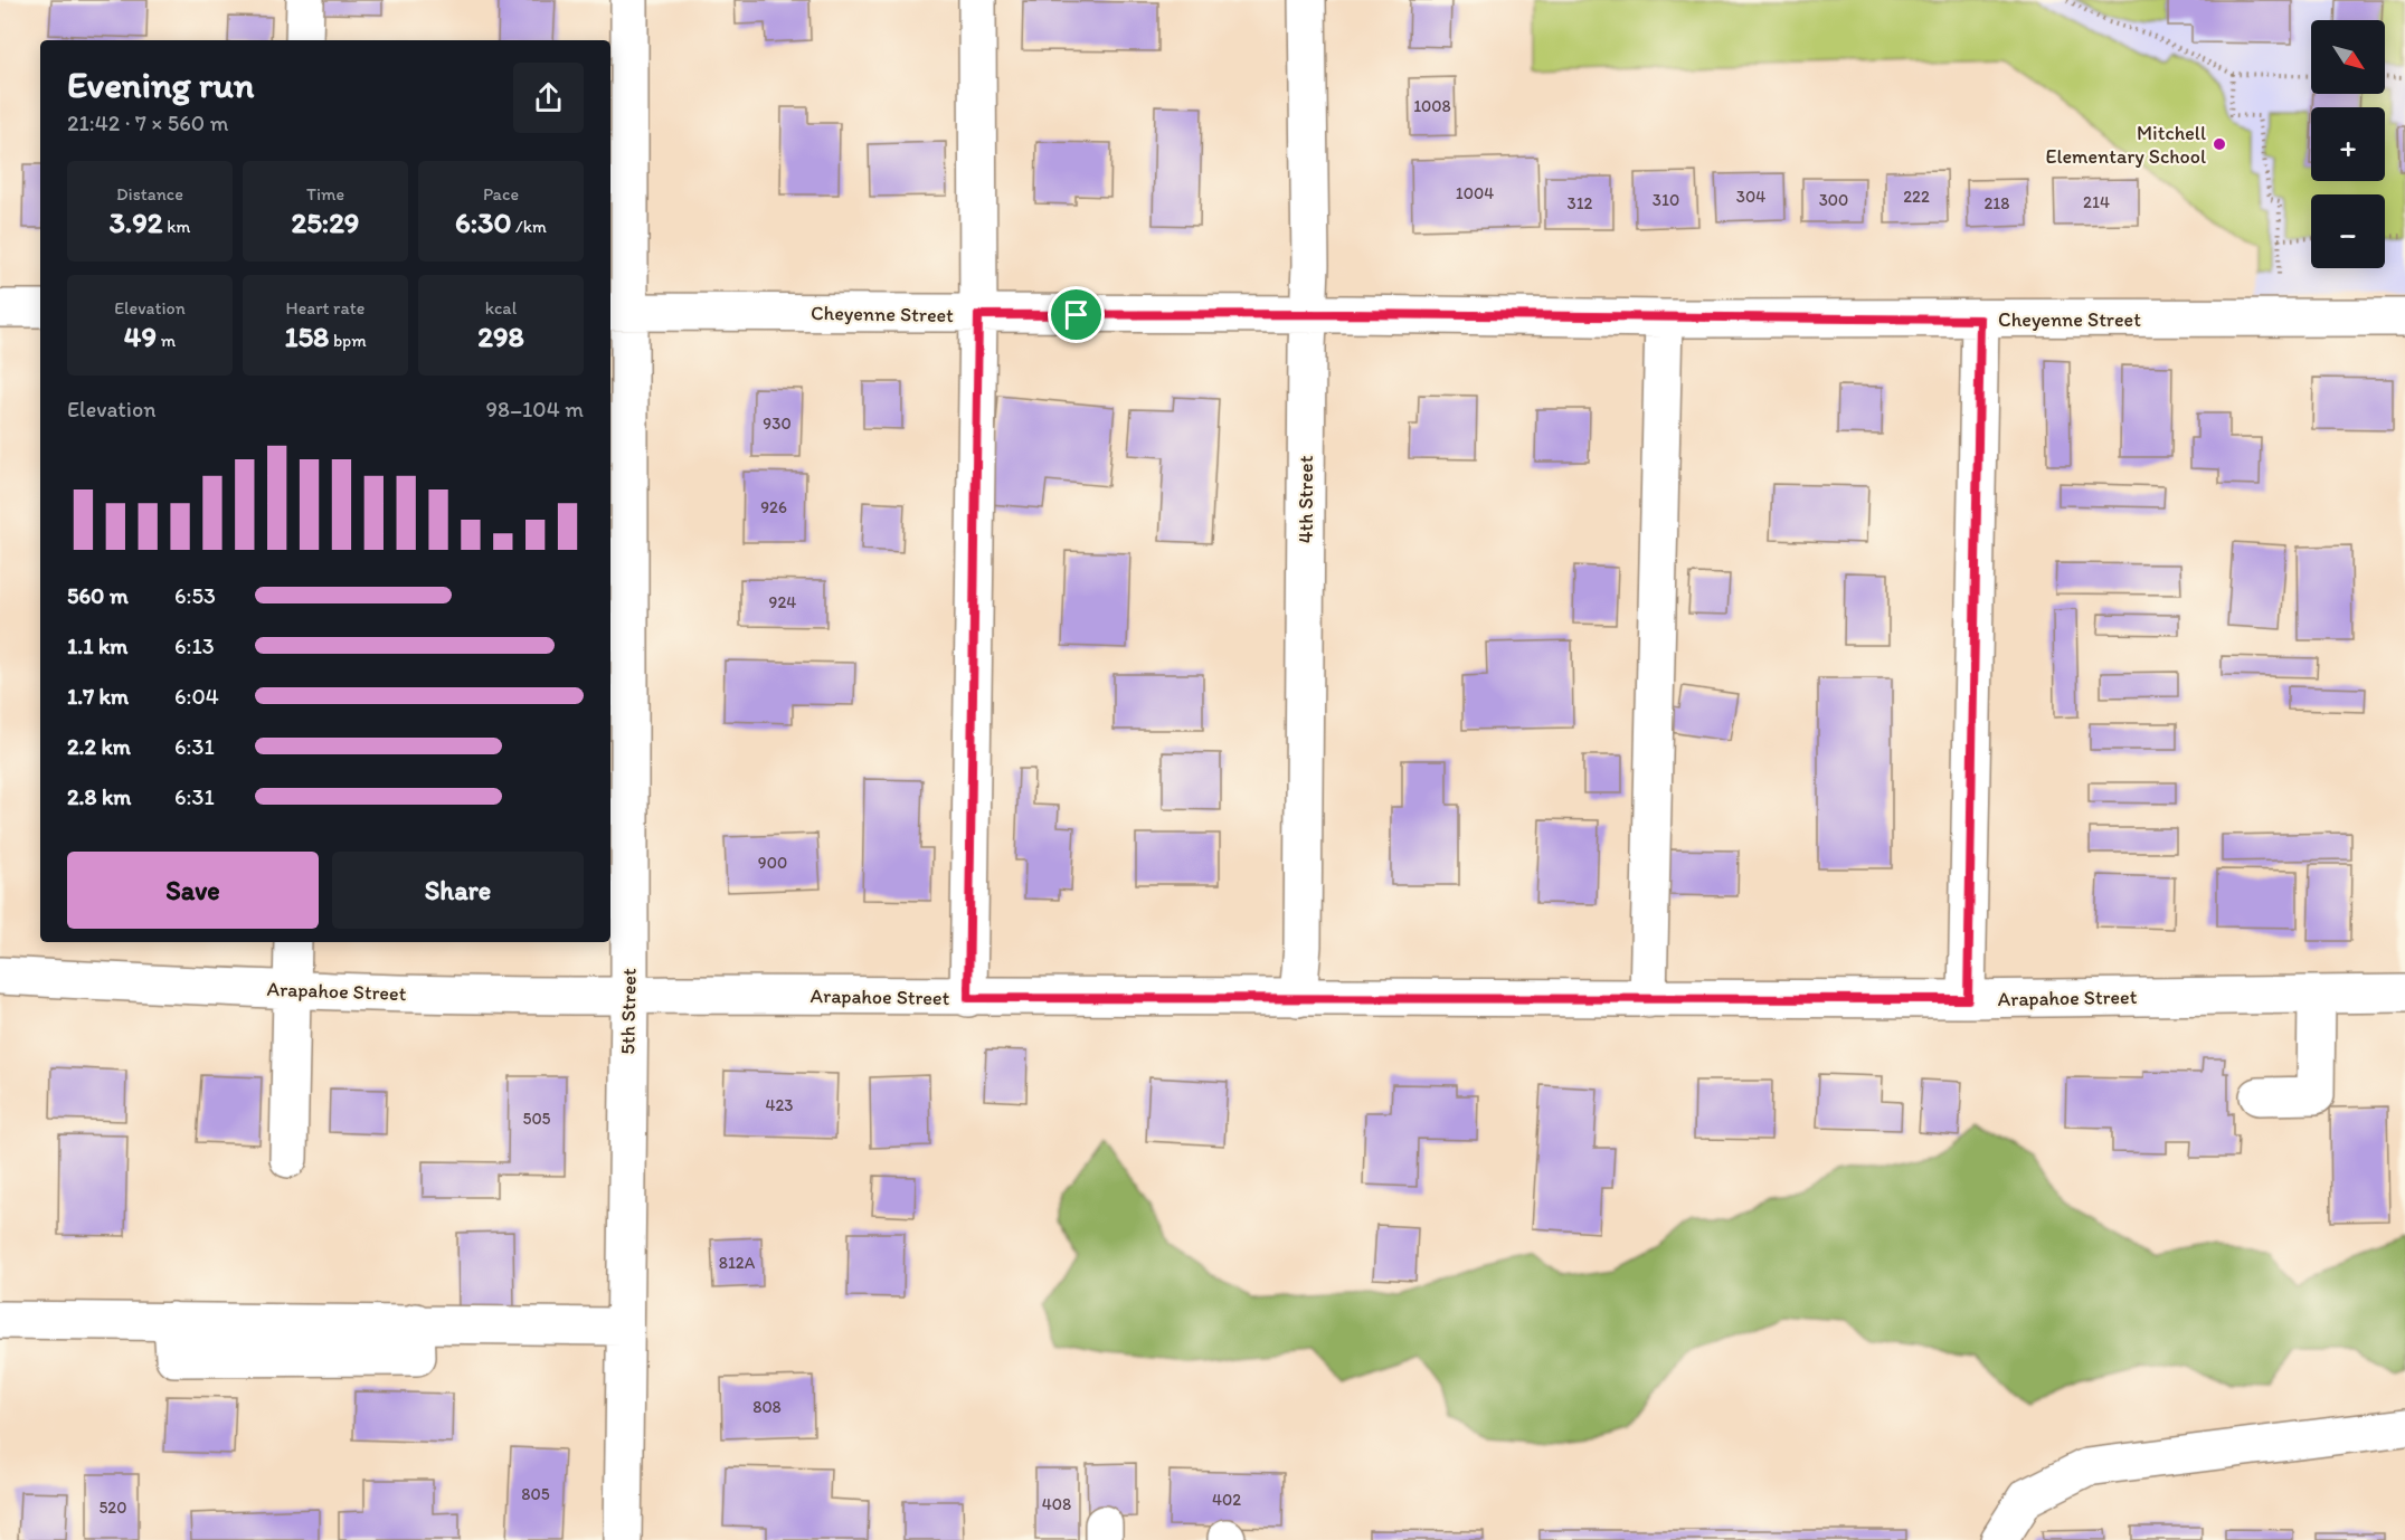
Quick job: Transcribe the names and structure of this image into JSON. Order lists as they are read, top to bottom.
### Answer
{
  "streets": {
    "street": [
      "Cheyenne Street",
      "4th Street",
      "Arapahoe Street",
      "5th Street"
    ]
  },
  "crossings": [
    ["Cheyenne Street", "4th Street"],
    ["Cheyenne Street", "5th Street"],
    ["4th Street", "Arapahoe Street"],
    ["Arapahoe Street", "5th Street"]
  ],
  "places": ["Mitchell Elementary School"],
  "house_numbers": [
    "1008",
    "1004",
    "304",
    "222",
    "310",
    "300",
    "214",
    "312",
    "218",
    "930",
    "926",
    "924",
    "900",
    "423",
    "505",
    "812A",
    "808",
    "805",
    "402",
    "408",
    "520"
  ],
  "north": "bottom right",
  "page": {
    "map_buttons": ["+", "−"],
    "heading": ["Evening run", "21:42 · 7 × 560 m"],
    "stats": [
      ["Distance", "3.92 km"],
      ["Time", "25:29"],
      ["Pace", "6:30 /km"],
      ["Elevation", "49 m"],
      ["Heart rate", "158 bpm"],
      ["kcal", "298"]
    ],
    "chart": ["Elevation", "98–104 m"],
    "list": [
      {
        "name": "560 m",
        "note": "6:53"
      },
      {
        "name": "1.1 km",
        "note": "6:13"
      },
      {
        "name": "1.7 km",
        "note": "6:04"
      },
      {
        "name": "2.2 km",
        "note": "6:31"
      },
      {
        "name": "2.8 km",
        "note": "6:31"
      }
    ],
    "buttons": ["Save", "Share"]
  }
}
